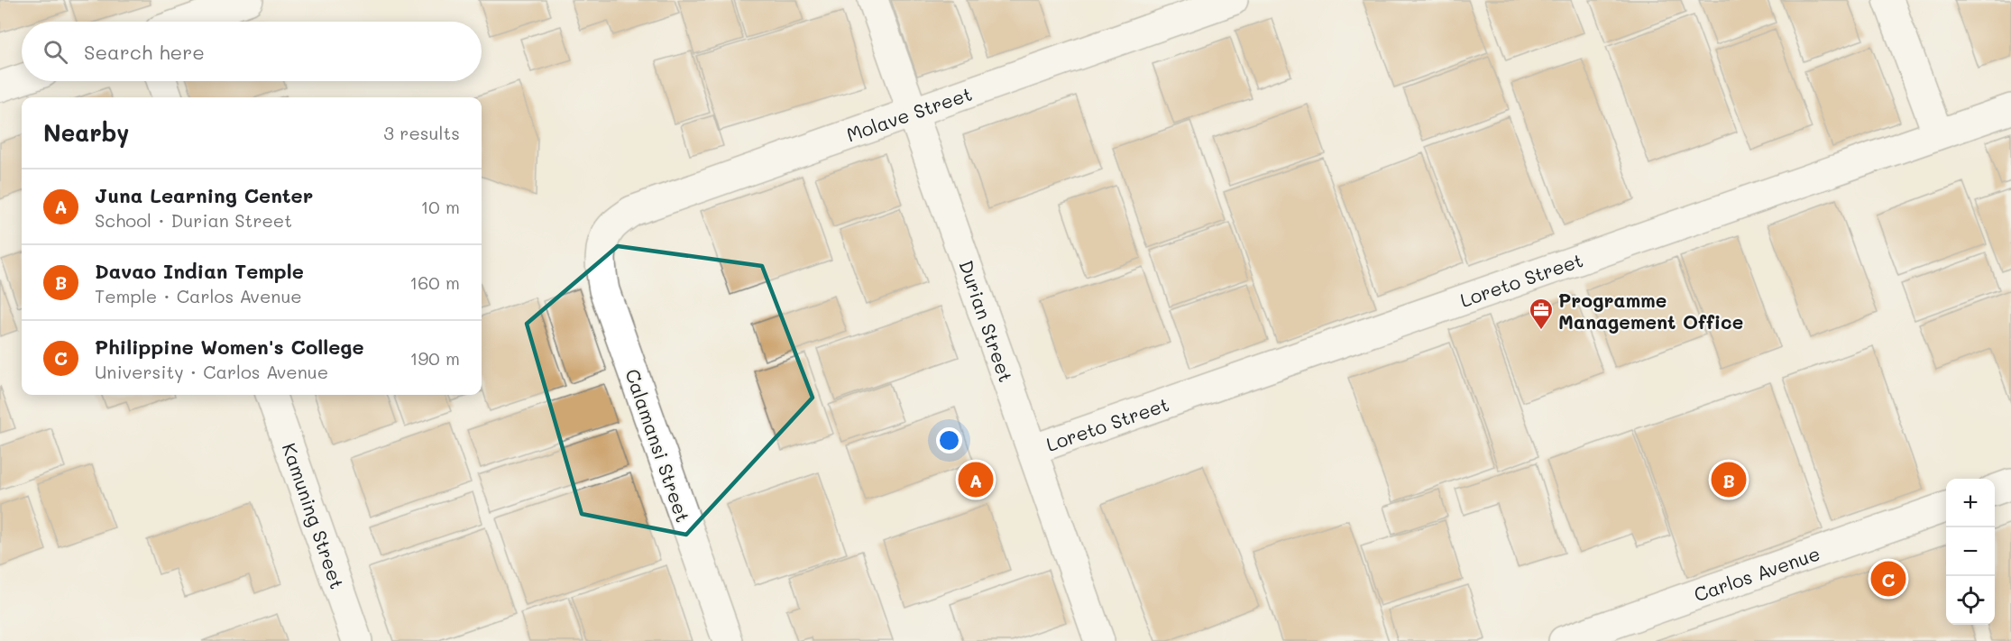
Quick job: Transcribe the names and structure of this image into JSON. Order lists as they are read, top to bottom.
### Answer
{
  "streets": {
    "street": [
      "Molave Street",
      "Loreto Street",
      "Durian Street",
      "Calamansi Street",
      "Kamuning Street",
      "Carlos Avenue"
    ]
  },
  "crossings": [
    ["Molave Street", "Durian Street"],
    ["Molave Street", "Calamansi Street"],
    ["Loreto Street", "Durian Street"]
  ],
  "places": {
    "office": ["Programme Management Office"]
  },
  "page": {
    "search": "Search here",
    "heading": ["Nearby", "3 results"],
    "list": [
      {
        "mark": "A",
        "name": "Juna Learning Center",
        "note": "School · Durian Street",
        "value": "10 m"
      },
      {
        "mark": "B",
        "name": "Davao Indian Temple",
        "note": "Temple · Carlos Avenue",
        "value": "160 m"
      },
      {
        "mark": "C",
        "name": "Philippine Women's College",
        "note": "University · Carlos Avenue",
        "value": "190 m"
      }
    ],
    "pins": ["A", "B", "C"],
    "map_buttons": ["+", "−"]
  }
}
